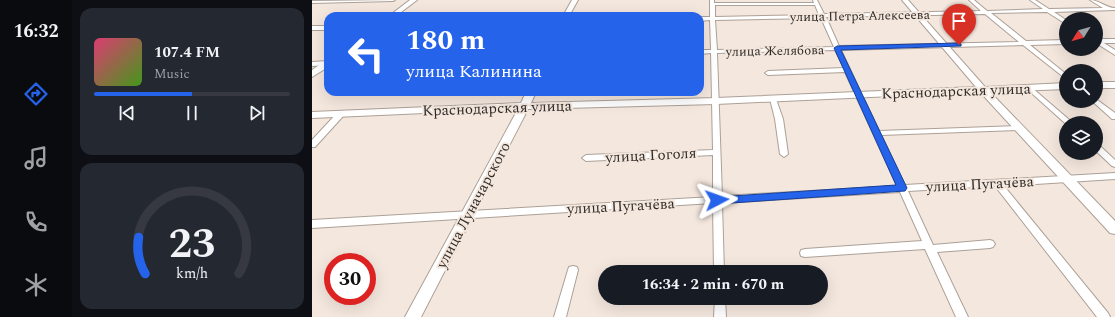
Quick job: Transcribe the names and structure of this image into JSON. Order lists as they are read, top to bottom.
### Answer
{
  "streets": {
    "main road": ["Краснодарская улица", "улица Луначарского"],
    "street": [
      "улица Петра Алексеева",
      "улица Желябова",
      "улица Гоголя",
      "улица Пугачёва"
    ]
  },
  "crossings": [
    ["улица Петра Алексеева", "улица Гоголя"],
    ["улица Желябова", "улица Гоголя"],
    ["Краснодарская улица", "улица Гоголя"],
    ["Краснодарская улица", "улица Луначарского"],
    ["улица Гоголя", "улица Пугачёва"],
    ["улица Пугачёва", "улица Луначарского"]
  ],
  "north": "bottom left",
  "page": {
    "tabs": "16:32",
    "turn": ["180 m", "улица Калинина"],
    "song": ["107.4 FM", "Music"],
    "limit": "30",
    "trip": "16:34 · 2 min · 670 m",
    "gauge": ["23", "km/h"]
  }
}
